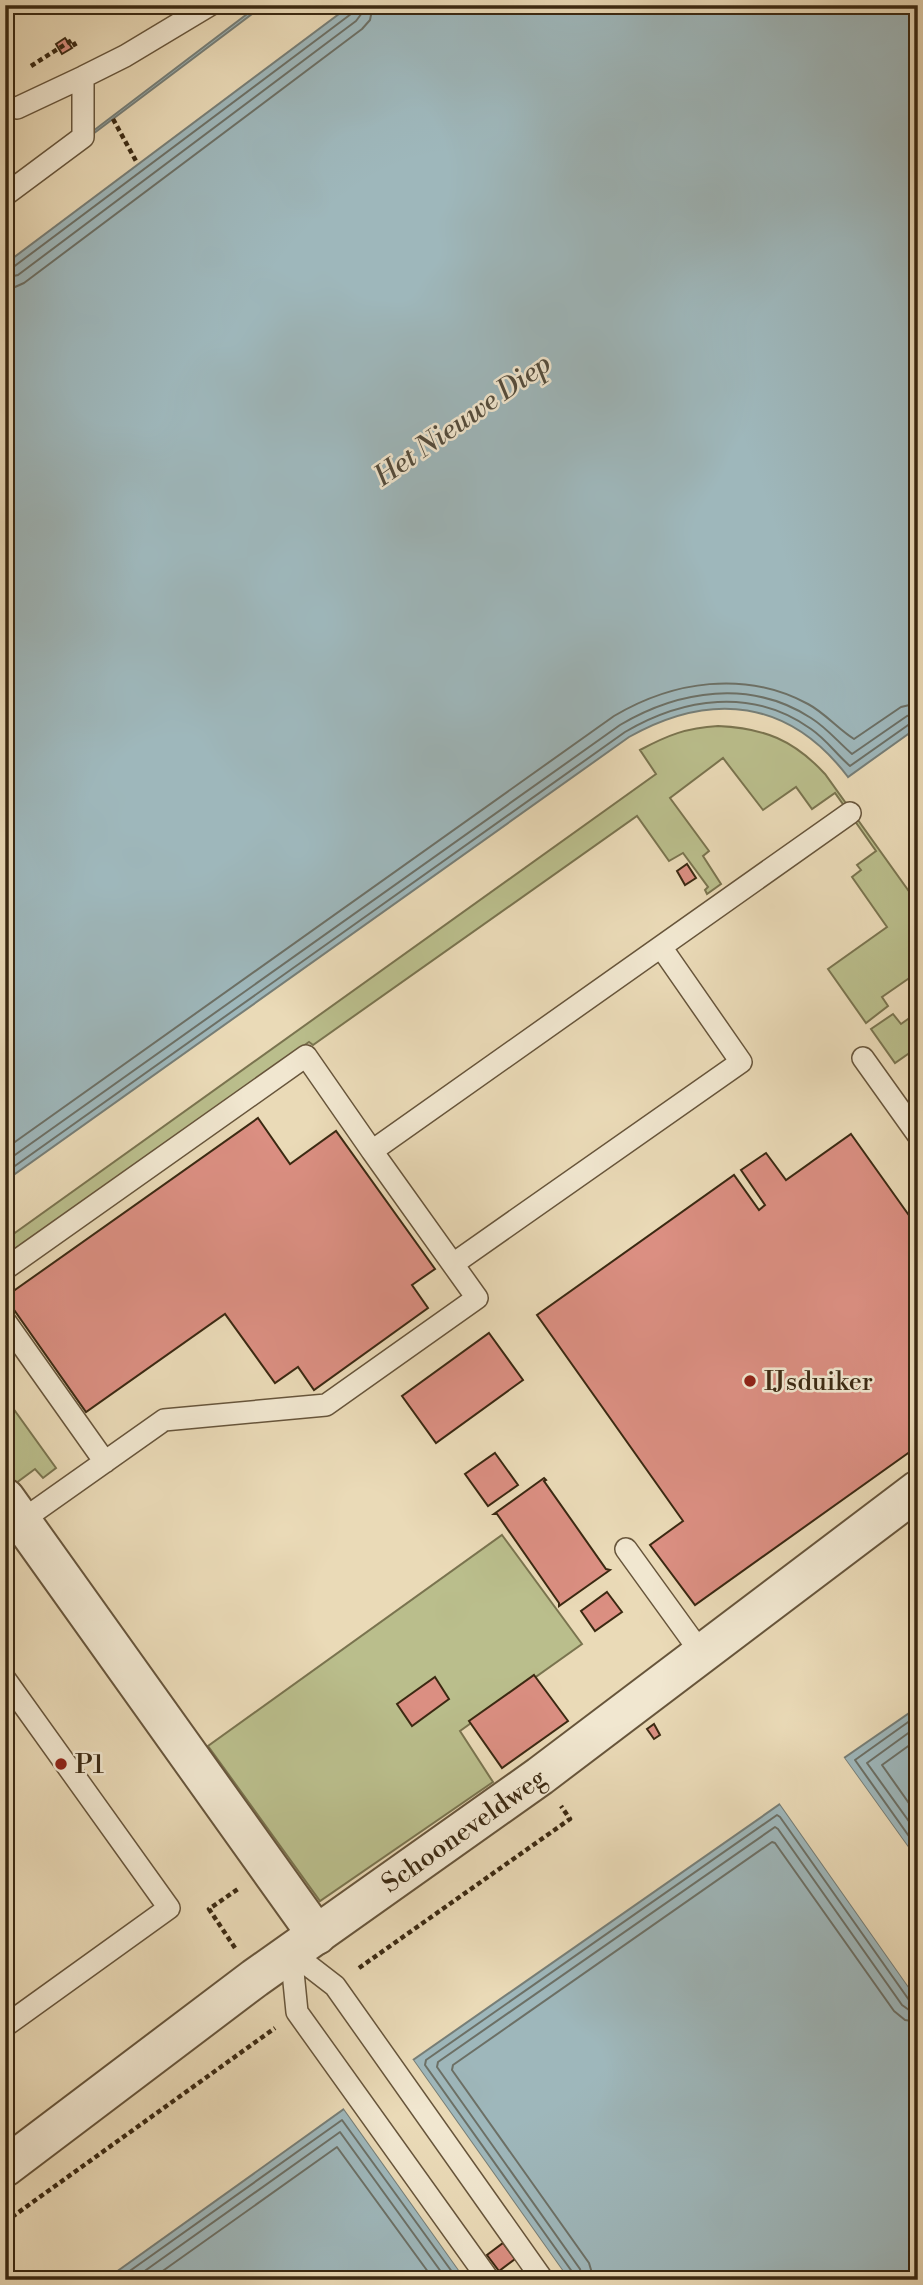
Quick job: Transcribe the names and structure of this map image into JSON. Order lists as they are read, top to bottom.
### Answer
{
  "streets": {
    "street": ["Schooneveldweg"]
  },
  "water": ["Het Nieuwe Diep"],
  "places": ["IJsduiker", "P1"]
}
